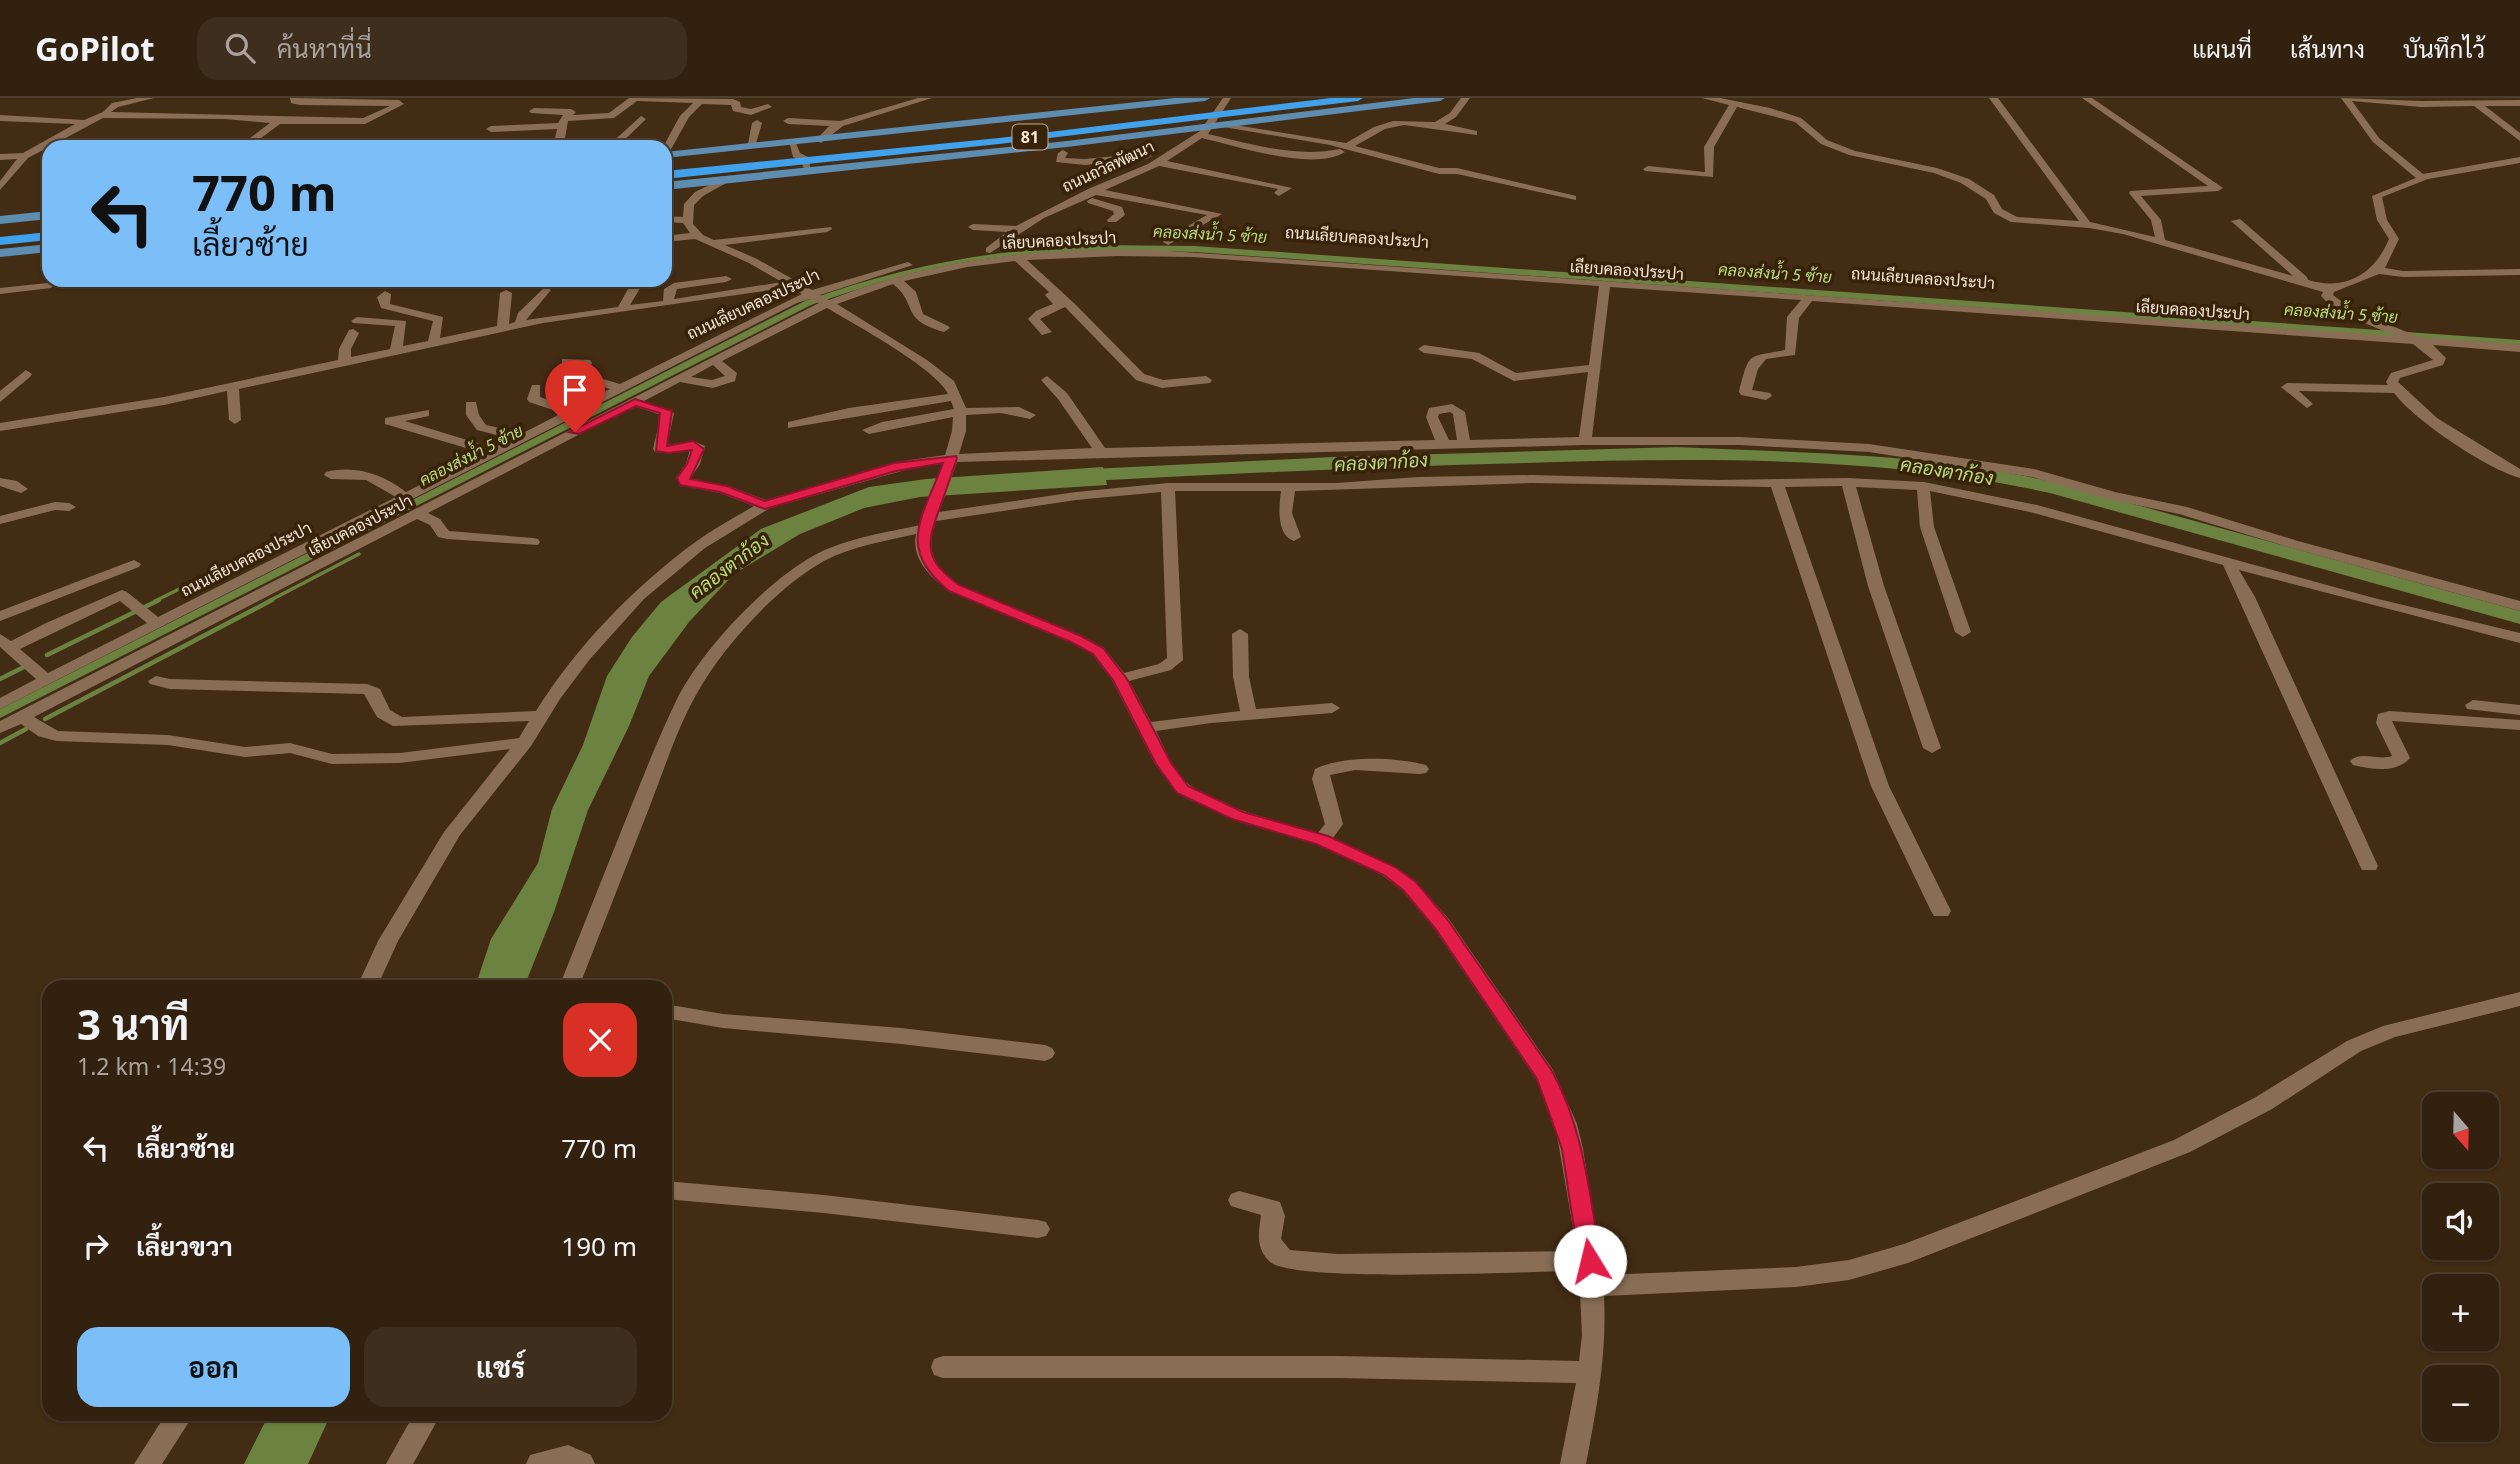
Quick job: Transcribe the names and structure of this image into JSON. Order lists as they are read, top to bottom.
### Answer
{
  "streets": {
    "highway": ["81"],
    "street": ["ถนนถวิลพัฒนา", "ถนนเลียบคลองประปา", "เลียบคลองประปา"]
  },
  "crossings": [
    ["ถนนถวิลพัฒนา", "ถนนเลียบคลองประปา"],
    ["ถนนเลียบคลองประปา", "เลียบคลองประปา"]
  ],
  "water": ["คลองส่งน้ำ 5 ซ้าย", "คลองตาก้อง"],
  "north": "bottom",
  "page": {
    "header": "GoPilot",
    "search": "ค้นหาที่นี่",
    "nav": ["แผนที่", "เส้นทาง", "บันทึกไว้"],
    "turn": ["770 m", "เลี้ยวซ้าย"],
    "heading": ["3 นาที", "1.2 km · 14:39"],
    "map_buttons": ["+", "−"],
    "list": [
      {
        "name": "เลี้ยวซ้าย",
        "value": "770 m"
      },
      {
        "name": "เลี้ยวขวา",
        "value": "190 m"
      }
    ],
    "buttons": ["ออก", "แชร์"]
  }
}
